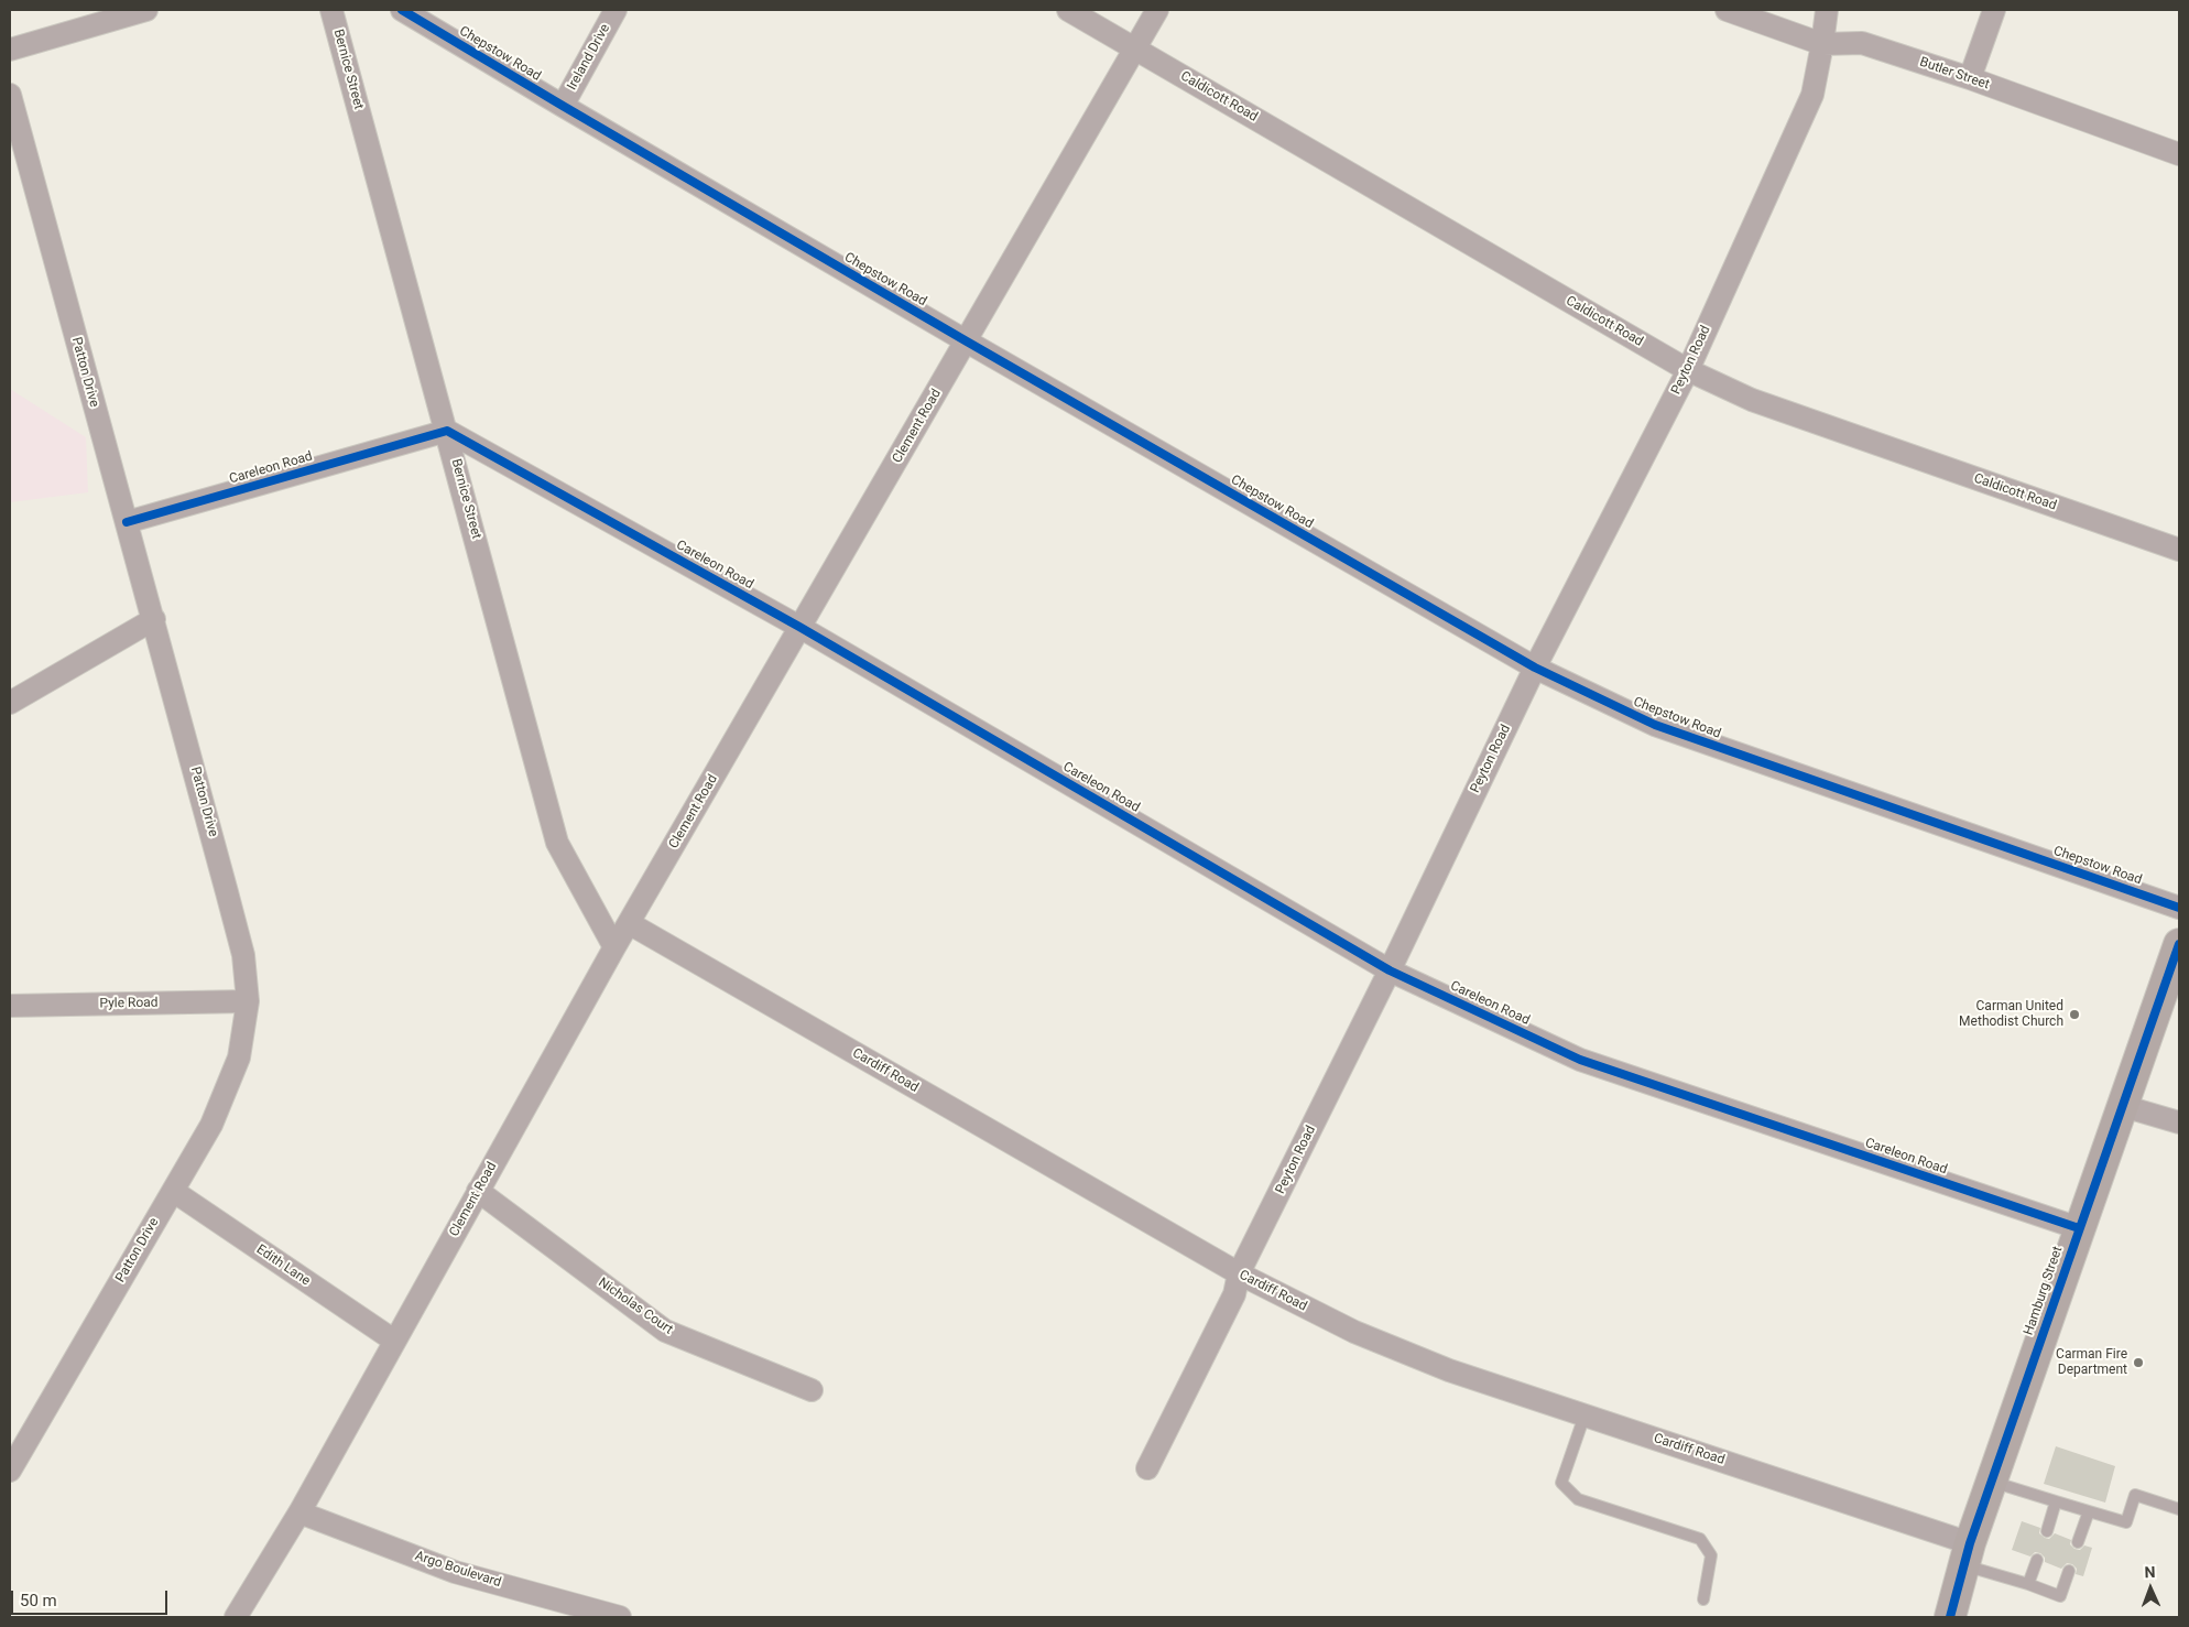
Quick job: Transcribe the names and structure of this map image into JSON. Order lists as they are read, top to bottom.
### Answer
{
  "streets": {
    "main road": ["Hamburg Street"],
    "street": [
      "Chepstow Road",
      "Ireland Drive",
      "Bernice Street",
      "Butler Street",
      "Caldicott Road",
      "Peyton Road",
      "Patton Drive",
      "Clement Road",
      "Careleon Road",
      "Pyle Road",
      "Cardiff Road",
      "Edith Lane",
      "Nicholas Court",
      "Argo Boulevard"
    ]
  },
  "crossings": [
    ["Chepstow Road", "Ireland Drive"],
    ["Chepstow Road", "Peyton Road"],
    ["Chepstow Road", "Clement Road"],
    ["Bernice Street", "Clement Road"],
    ["Bernice Street", "Careleon Road"],
    ["Butler Street", "Peyton Road"],
    ["Caldicott Road", "Peyton Road"],
    ["Caldicott Road", "Clement Road"],
    ["Peyton Road", "Careleon Road"],
    ["Peyton Road", "Cardiff Road"],
    ["Patton Drive", "Careleon Road"],
    ["Patton Drive", "Pyle Road"],
    ["Patton Drive", "Edith Lane"],
    ["Clement Road", "Careleon Road"],
    ["Clement Road", "Cardiff Road"],
    ["Clement Road", "Edith Lane"],
    ["Clement Road", "Nicholas Court"],
    ["Clement Road", "Argo Boulevard"],
    ["Careleon Road", "Hamburg Street"],
    ["Cardiff Road", "Hamburg Street"]
  ],
  "places": ["Carman United Methodist Church", "Carman Fire Department"],
  "scale_bar": "50 m",
  "north": "top"
}
